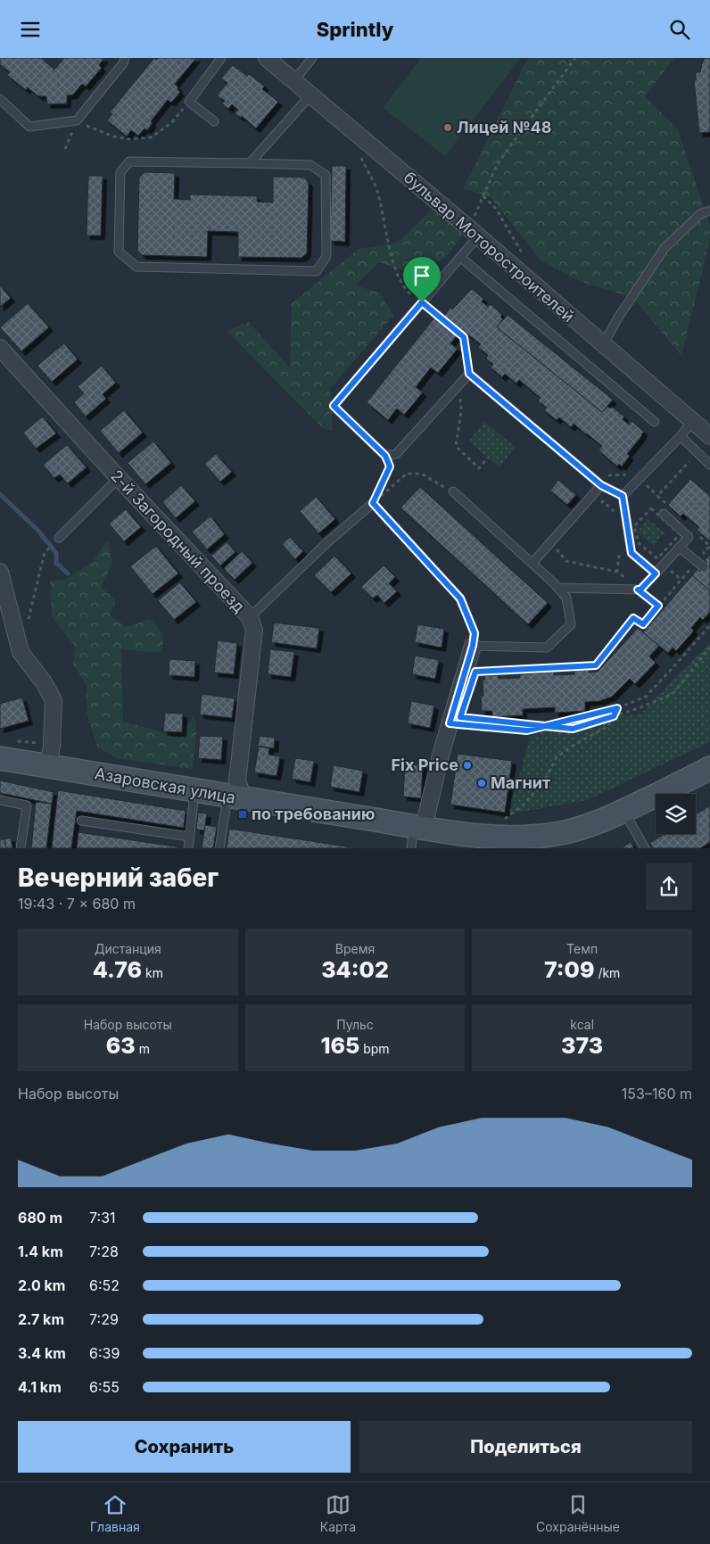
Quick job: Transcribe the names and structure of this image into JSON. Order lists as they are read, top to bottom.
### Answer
{
  "streets": {
    "street": ["бульвар Моторостроителей", "2-й Загородный проезд", "Азаровская улица"]
  },
  "crossings": [
    ["2-й Загородный проезд", "Азаровская улица"]
  ],
  "places": {
    "other": ["Лицей №48", "Fix Price", "Магнит"],
    "transit": ["по требованию"]
  },
  "page": {
    "header": "Sprintly",
    "heading": ["Вечерний забег", "19:43 · 7 × 680 m"],
    "stats": [
      ["Дистанция", "4.76 km"],
      ["Время", "34:02"],
      ["Темп", "7:09 /km"],
      ["Набор высоты", "63 m"],
      ["Пульс", "165 bpm"],
      ["kcal", "373"]
    ],
    "chart": ["Набор высоты", "153–160 m"],
    "list": [
      {
        "name": "680 m",
        "note": "7:31"
      },
      {
        "name": "1.4 km",
        "note": "7:28"
      },
      {
        "name": "2.0 km",
        "note": "6:52"
      },
      {
        "name": "2.7 km",
        "note": "7:29"
      },
      {
        "name": "3.4 km",
        "note": "6:39"
      },
      {
        "name": "4.1 km",
        "note": "6:55"
      }
    ],
    "buttons": ["Сохранить", "Поделиться"],
    "tabs": ["Главная", "Карта", "Сохранённые"]
  }
}
